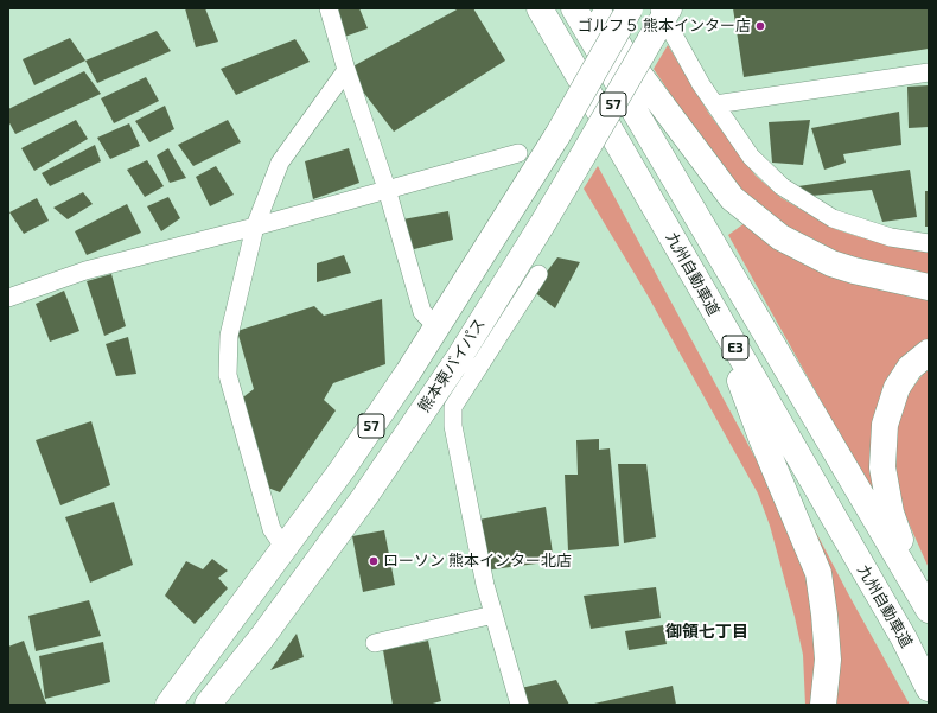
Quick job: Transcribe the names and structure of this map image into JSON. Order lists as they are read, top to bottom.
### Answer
{
  "streets": {
    "highway": [
      "57",
      "九州自動車道",
      "E3",
      "熊本東バイパス"
    ]
  },
  "districts": ["御領七丁目"],
  "places": ["ゴルフ５ 熊本インター店", "ローソン 熊本インター北店"]
}
